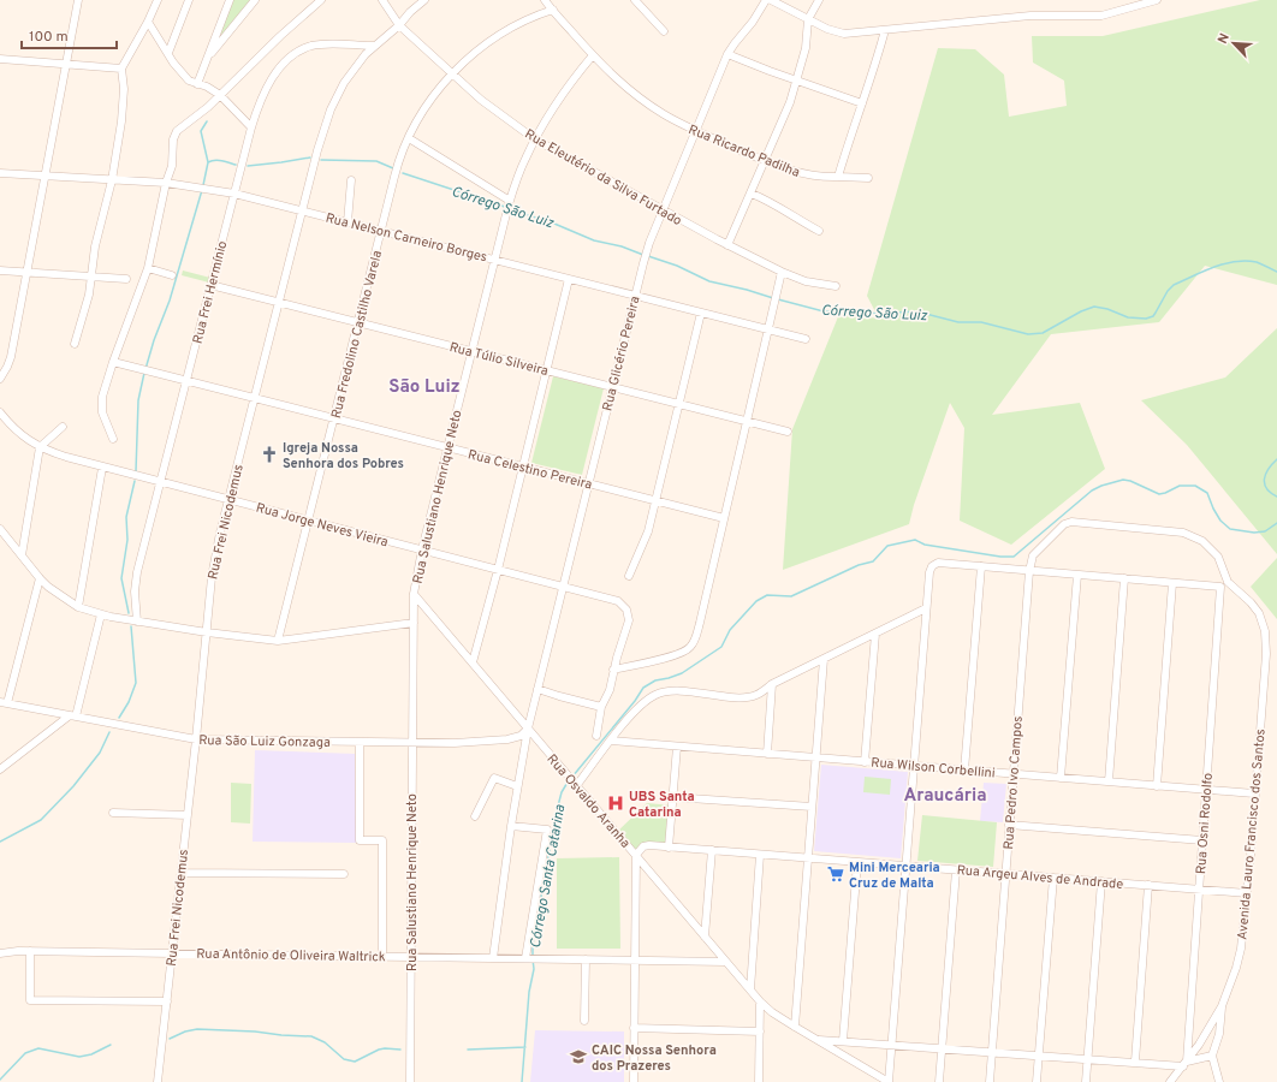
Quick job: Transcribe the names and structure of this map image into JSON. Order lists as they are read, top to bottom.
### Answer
{
  "streets": {
    "street": [
      "Rua Ricardo Padilha",
      "Rua Eleutério da Silva Furtado",
      "Rua Nelson Carneiro Borges",
      "Rua Frei Hermínio",
      "Rua Fredolino Castilho Varela",
      "Rua Glicério Pereira",
      "Rua Túlio Silveira",
      "Rua Celestino Pereira",
      "Rua Salustiano Henrique Neto",
      "Rua Frei Nicodemus",
      "Rua Jorge Neves Vieira",
      "Rua São Luiz Gonzaga",
      "Rua Wilson Corbellini",
      "Rua Pedro Ivo Campos",
      "Rua Osvaldo Aranha",
      "Rua Osni Rodolfo",
      "Avenida Lauro Francisco dos Santos",
      "Rua Argeu Alves de Andrade",
      "Rua Antônio de Oliveira Waltrick"
    ]
  },
  "crossings": [
    ["Rua Ricardo Padilha", "Rua Fredolino Castilho Varela"],
    ["Rua Ricardo Padilha", "Rua Glicério Pereira"],
    ["Rua Ricardo Padilha", "Rua Salustiano Henrique Neto"],
    ["Rua Eleutério da Silva Furtado", "Rua Fredolino Castilho Varela"],
    ["Rua Eleutério da Silva Furtado", "Rua Glicério Pereira"],
    ["Rua Eleutério da Silva Furtado", "Rua Salustiano Henrique Neto"],
    ["Rua Eleutério da Silva Furtado", "Rua Frei Nicodemus"],
    ["Rua Nelson Carneiro Borges", "Rua Frei Hermínio"],
    ["Rua Nelson Carneiro Borges", "Rua Fredolino Castilho Varela"],
    ["Rua Nelson Carneiro Borges", "Rua Glicério Pereira"],
    ["Rua Nelson Carneiro Borges", "Rua Salustiano Henrique Neto"],
    ["Rua Nelson Carneiro Borges", "Rua Frei Nicodemus"],
    ["Rua Frei Hermínio", "Rua Túlio Silveira"],
    ["Rua Frei Hermínio", "Rua Celestino Pereira"],
    ["Rua Frei Hermínio", "Rua Frei Nicodemus"],
    ["Rua Frei Hermínio", "Rua Jorge Neves Vieira"],
    ["Rua Fredolino Castilho Varela", "Rua Túlio Silveira"],
    ["Rua Fredolino Castilho Varela", "Rua Celestino Pereira"],
    ["Rua Fredolino Castilho Varela", "Rua Jorge Neves Vieira"],
    ["Rua Glicério Pereira", "Rua Túlio Silveira"],
    ["Rua Glicério Pereira", "Rua Celestino Pereira"],
    ["Rua Glicério Pereira", "Rua Jorge Neves Vieira"],
    ["Rua Glicério Pereira", "Rua São Luiz Gonzaga"],
    ["Rua Glicério Pereira", "Rua Osvaldo Aranha"],
    ["Rua Glicério Pereira", "Rua Antônio de Oliveira Waltrick"],
    ["Rua Túlio Silveira", "Rua Salustiano Henrique Neto"],
    ["Rua Túlio Silveira", "Rua Frei Nicodemus"],
    ["Rua Celestino Pereira", "Rua Salustiano Henrique Neto"],
    ["Rua Celestino Pereira", "Rua Frei Nicodemus"],
    ["Rua Salustiano Henrique Neto", "Rua Jorge Neves Vieira"],
    ["Rua Salustiano Henrique Neto", "Rua São Luiz Gonzaga"],
    ["Rua Salustiano Henrique Neto", "Rua Osvaldo Aranha"],
    ["Rua Salustiano Henrique Neto", "Rua Antônio de Oliveira Waltrick"],
    ["Rua Frei Nicodemus", "Rua Jorge Neves Vieira"],
    ["Rua Frei Nicodemus", "Rua São Luiz Gonzaga"],
    ["Rua Frei Nicodemus", "Rua Antônio de Oliveira Waltrick"],
    ["Rua São Luiz Gonzaga", "Rua Osvaldo Aranha"],
    ["Rua Wilson Corbellini", "Rua Pedro Ivo Campos"],
    ["Rua Wilson Corbellini", "Rua Osni Rodolfo"],
    ["Rua Wilson Corbellini", "Avenida Lauro Francisco dos Santos"],
    ["Rua Pedro Ivo Campos", "Avenida Lauro Francisco dos Santos"],
    ["Rua Pedro Ivo Campos", "Rua Argeu Alves de Andrade"],
    ["Rua Osvaldo Aranha", "Rua Argeu Alves de Andrade"],
    ["Rua Osvaldo Aranha", "Rua Antônio de Oliveira Waltrick"],
    ["Rua Osni Rodolfo", "Avenida Lauro Francisco dos Santos"],
    ["Rua Osni Rodolfo", "Rua Argeu Alves de Andrade"],
    ["Avenida Lauro Francisco dos Santos", "Rua Argeu Alves de Andrade"]
  ],
  "districts": ["São Luiz", "Araucária"],
  "water": ["Córrego São Luiz", "Córrego Santa Catarina"],
  "places": {
    "church": ["Igreja Nossa Senhora dos Pobres"],
    "hospital": ["UBS Santa Catarina"],
    "supermarket": ["Mini Mercearia Cruz de Malta"],
    "school or university": ["CAIC Nossa Senhora dos Prazeres"]
  },
  "scale_bar": "100 m",
  "north": "top left"
}
